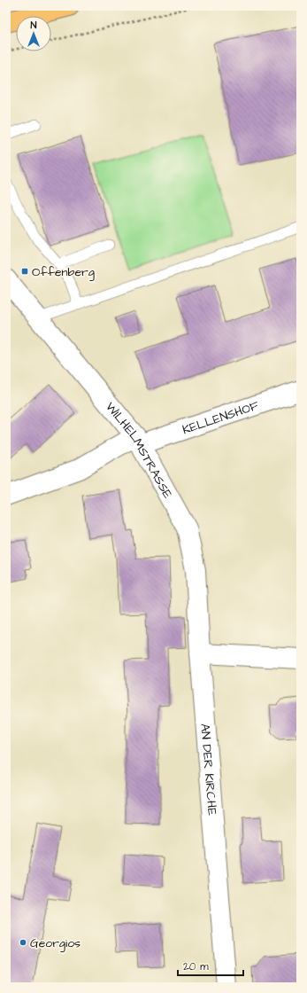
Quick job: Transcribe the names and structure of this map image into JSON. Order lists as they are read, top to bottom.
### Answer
{
  "streets": {
    "street": ["KELLENSHOF", "WILHELMSTRASSE", "AN DER KIRCHE"]
  },
  "crossings": [
    ["KELLENSHOF", "WILHELMSTRASSE"],
    ["WILHELMSTRASSE", "AN DER KIRCHE"]
  ],
  "places": {
    "transit": ["Offenberg"],
    "other": ["Georgios"]
  },
  "scale_bar": "20 m",
  "north": "top"
}
